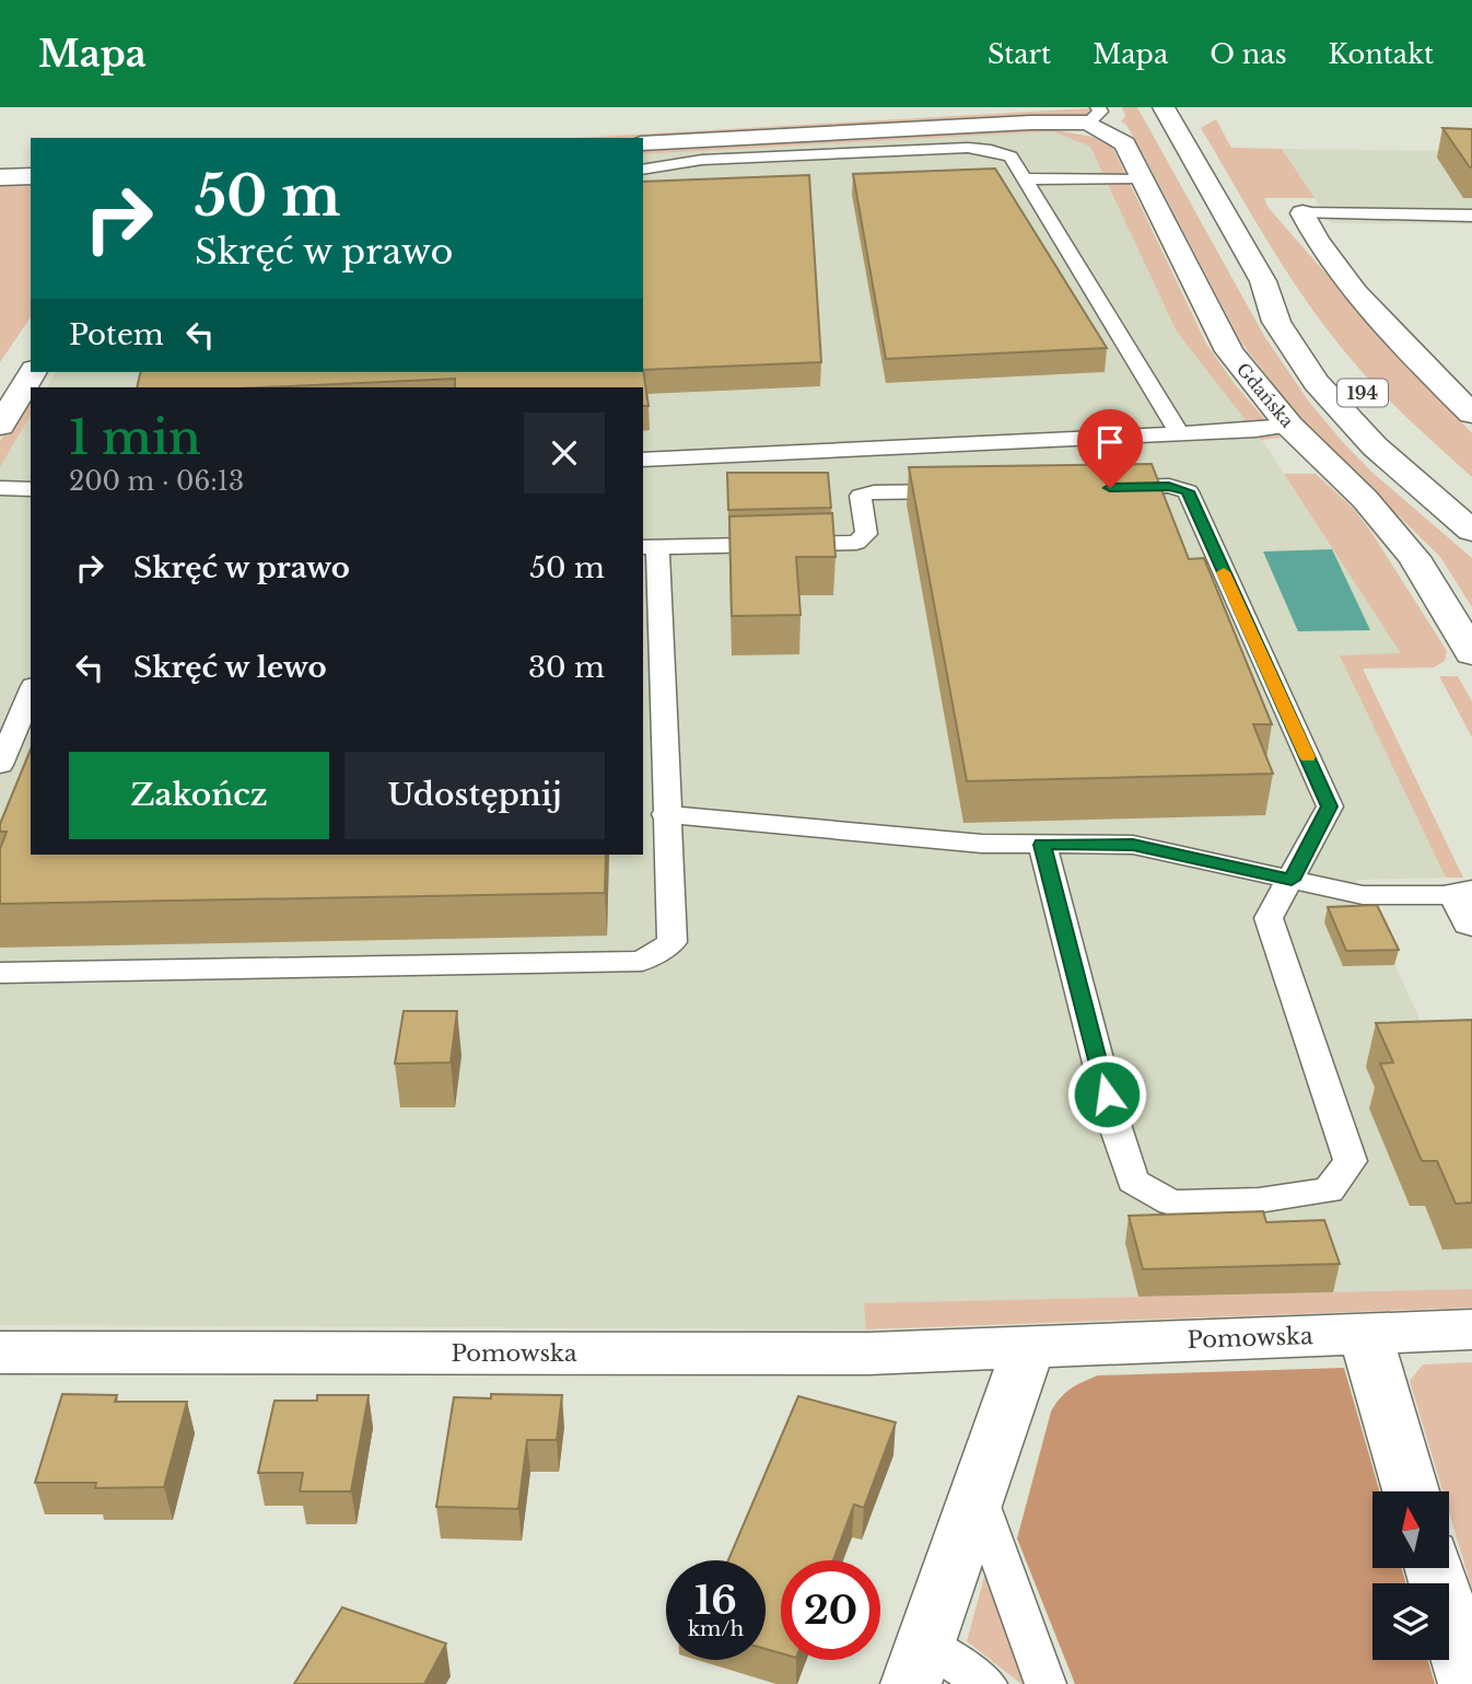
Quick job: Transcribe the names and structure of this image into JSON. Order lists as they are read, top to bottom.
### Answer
{
  "streets": {
    "street": ["194", "Gdańska", "Pomowska"]
  },
  "north": "top",
  "page": {
    "header": "Mapa",
    "nav": [
      "Start",
      "Mapa",
      "O nas",
      "Kontakt"
    ],
    "turn": ["50 m", "Skręć w prawo"],
    "then": "Potem",
    "heading": ["1 min", "200 m · 06:13"],
    "list": [
      {
        "name": "Skręć w prawo",
        "value": "50 m"
      },
      {
        "name": "Skręć w lewo",
        "value": "30 m"
      }
    ],
    "buttons": ["Zakończ", "Udostępnij"],
    "speed": "16 km/h",
    "limit": "20"
  }
}
